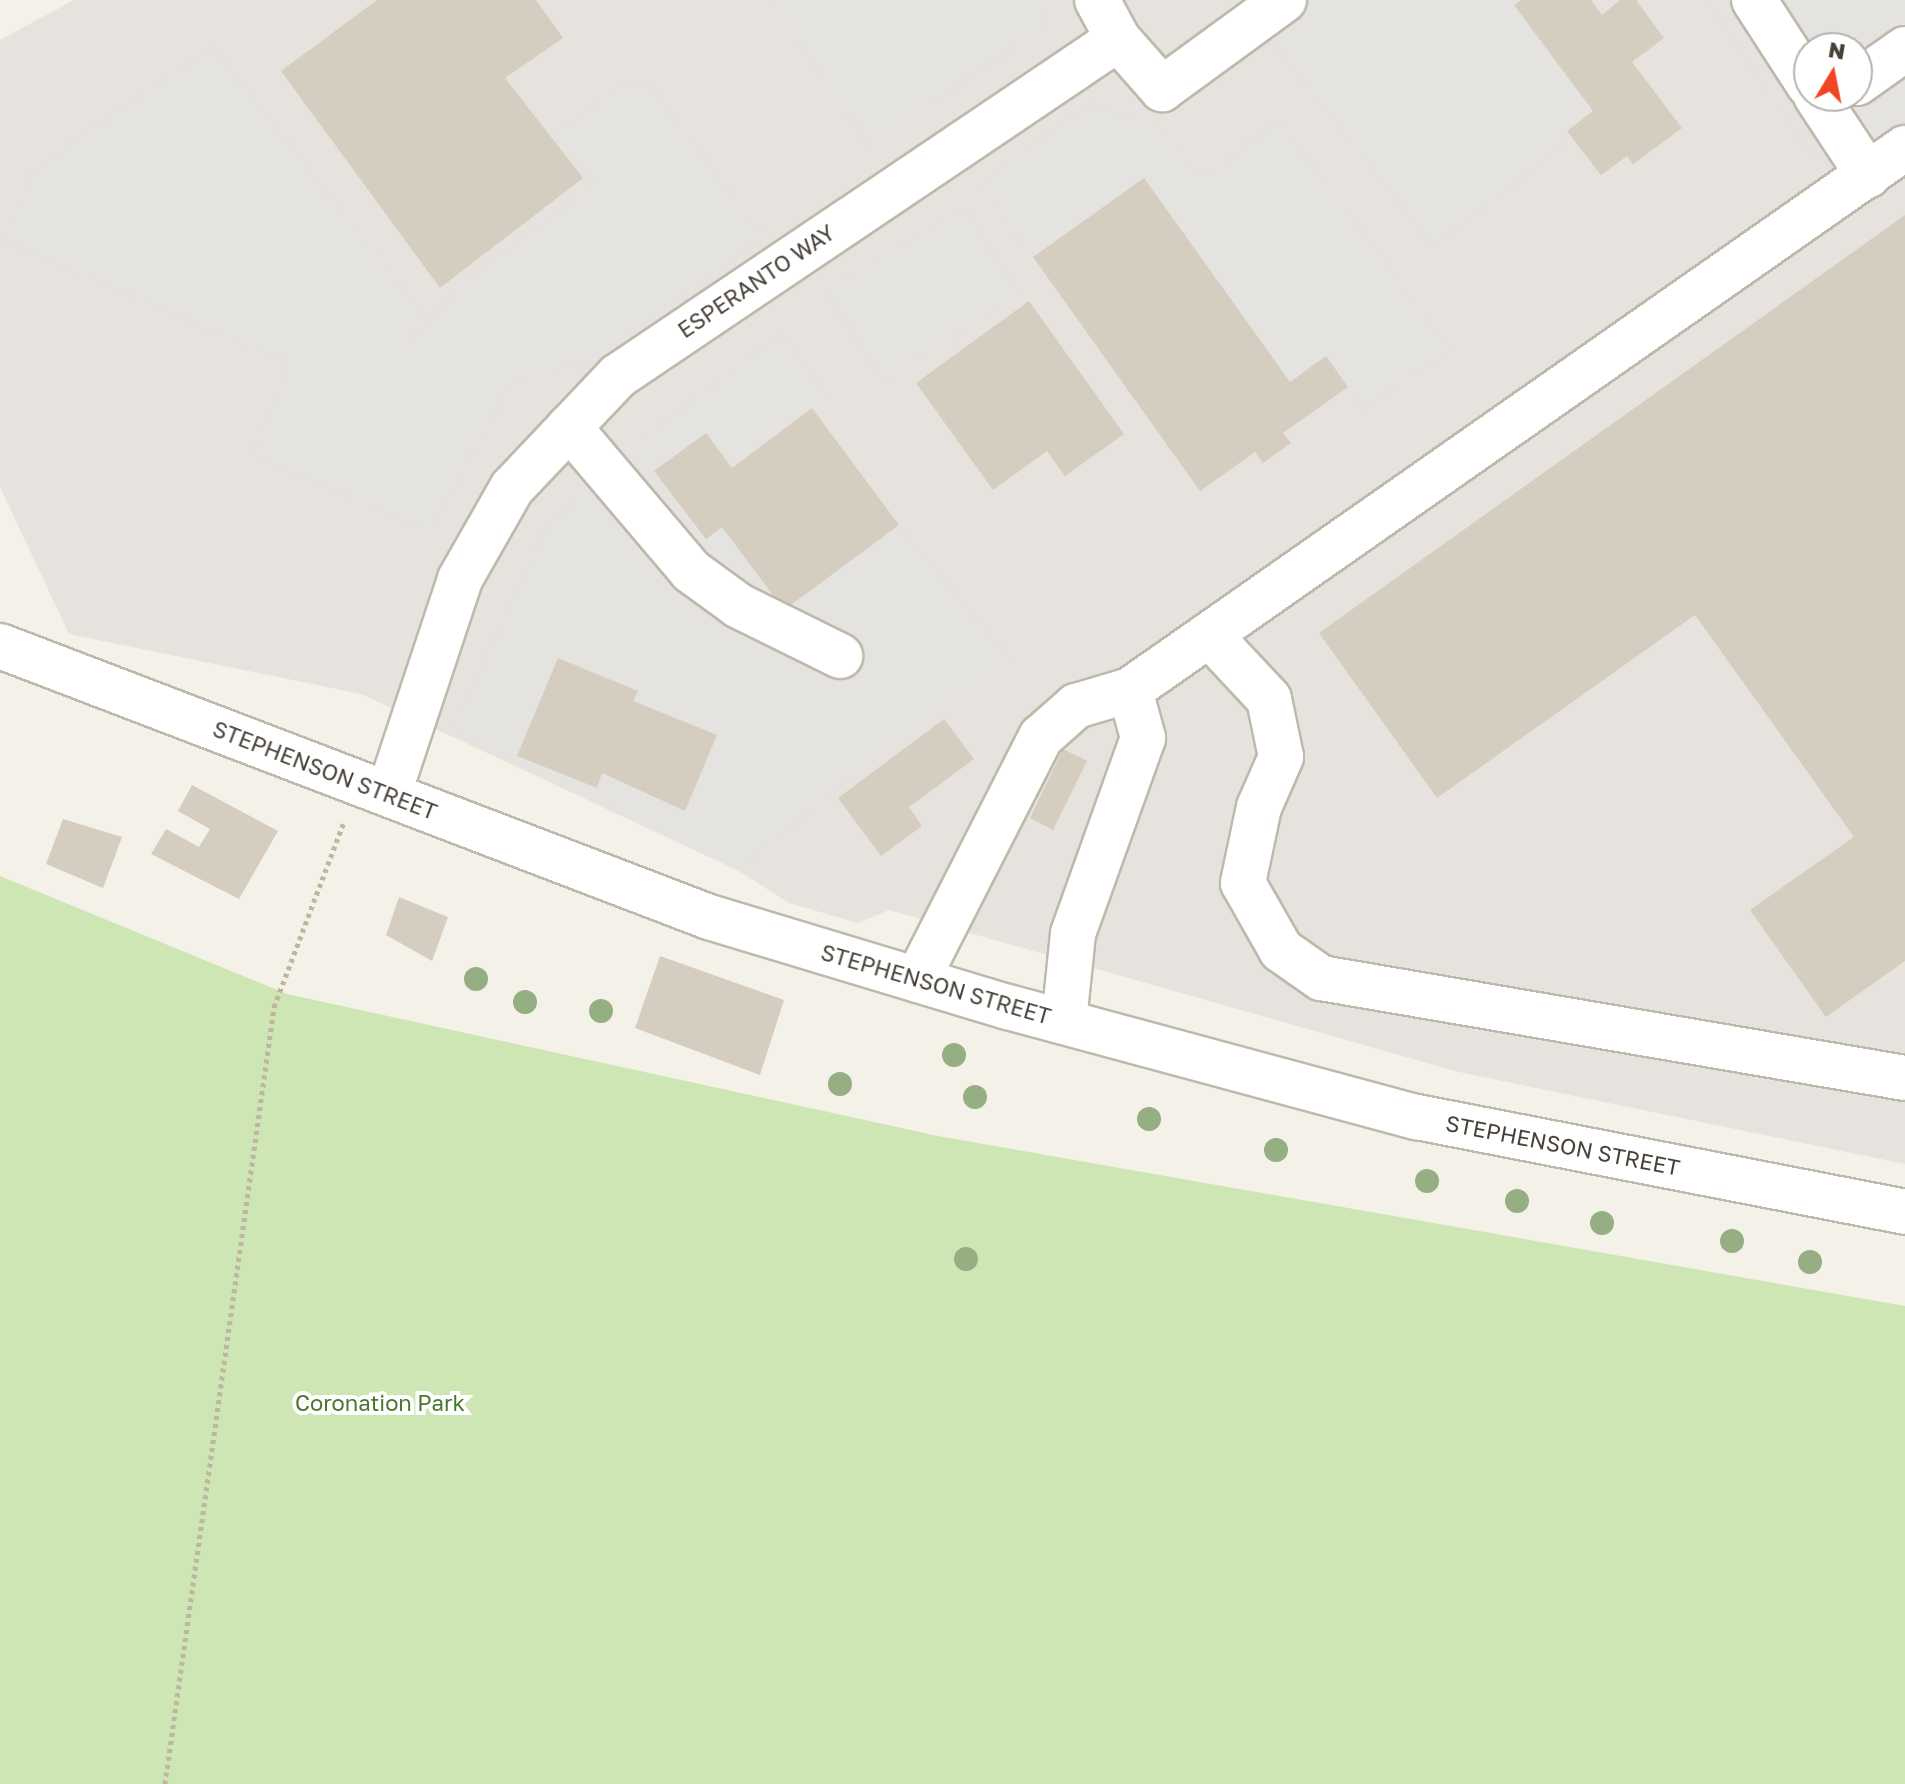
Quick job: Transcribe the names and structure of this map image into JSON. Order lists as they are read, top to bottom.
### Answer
{
  "streets": {
    "street": ["ESPERANTO WAY", "STEPHENSON STREET"]
  },
  "crossings": [
    ["ESPERANTO WAY", "STEPHENSON STREET"]
  ],
  "parks": ["Coronation Park"],
  "north": "top"
}
